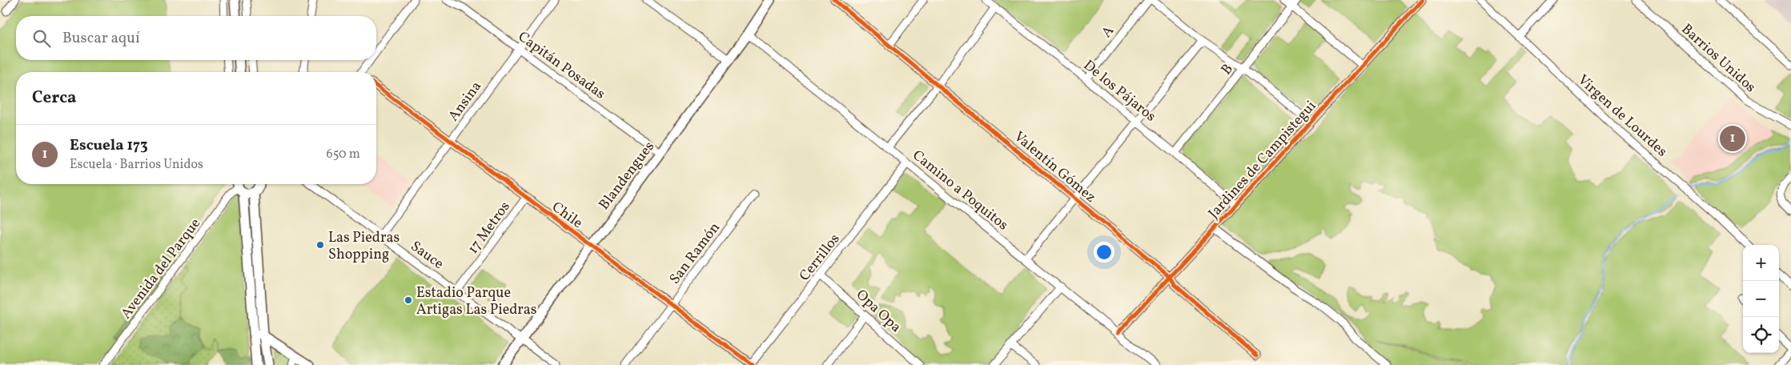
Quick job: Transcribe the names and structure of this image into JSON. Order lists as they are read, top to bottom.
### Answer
{
  "streets": {
    "street": [
      "A",
      "Barrios Unidos",
      "Capitán Posadas",
      "B",
      "De los Pájaros",
      "Ansina",
      "Virgen de Lourdes",
      "Jardines de Campistegui",
      "Valentín Gómez",
      "Blandengues",
      "Camino a Poquitos",
      "Chile",
      "17 Metros",
      "San Ramón",
      "Sauce",
      "Cerrillos",
      "Avenida del Parque",
      "Opa Opa"
    ]
  },
  "crossings": [
    ["A", "De los Pájaros"],
    ["Capitán Posadas", "Ansina"],
    ["Capitán Posadas", "Blandengues"],
    ["B", "De los Pájaros"],
    ["De los Pájaros", "Jardines de Campistegui"],
    ["Ansina", "Chile"],
    ["Ansina", "Sauce"],
    ["Jardines de Campistegui", "Valentín Gómez"],
    ["Jardines de Campistegui", "Camino a Poquitos"],
    ["Blandengues", "Camino a Poquitos"],
    ["Blandengues", "Chile"],
    ["Blandengues", "Sauce"],
    ["Camino a Poquitos", "Cerrillos"],
    ["Chile", "17 Metros"],
    ["Chile", "San Ramón"],
    ["Chile", "Cerrillos"],
    ["17 Metros", "Sauce"],
    ["Cerrillos", "Opa Opa"]
  ],
  "places": ["Las Piedras Shopping", "Estadio Parque Artigas Las Piedras"],
  "page": {
    "search": "Buscar aquí",
    "heading": "Cerca",
    "pins": "1",
    "list": [
      {
        "mark": "1",
        "name": "Escuela 173",
        "note": "Escuela · Barrios Unidos",
        "value": "650 m"
      }
    ],
    "map_buttons": ["+", "−"]
  }
}
